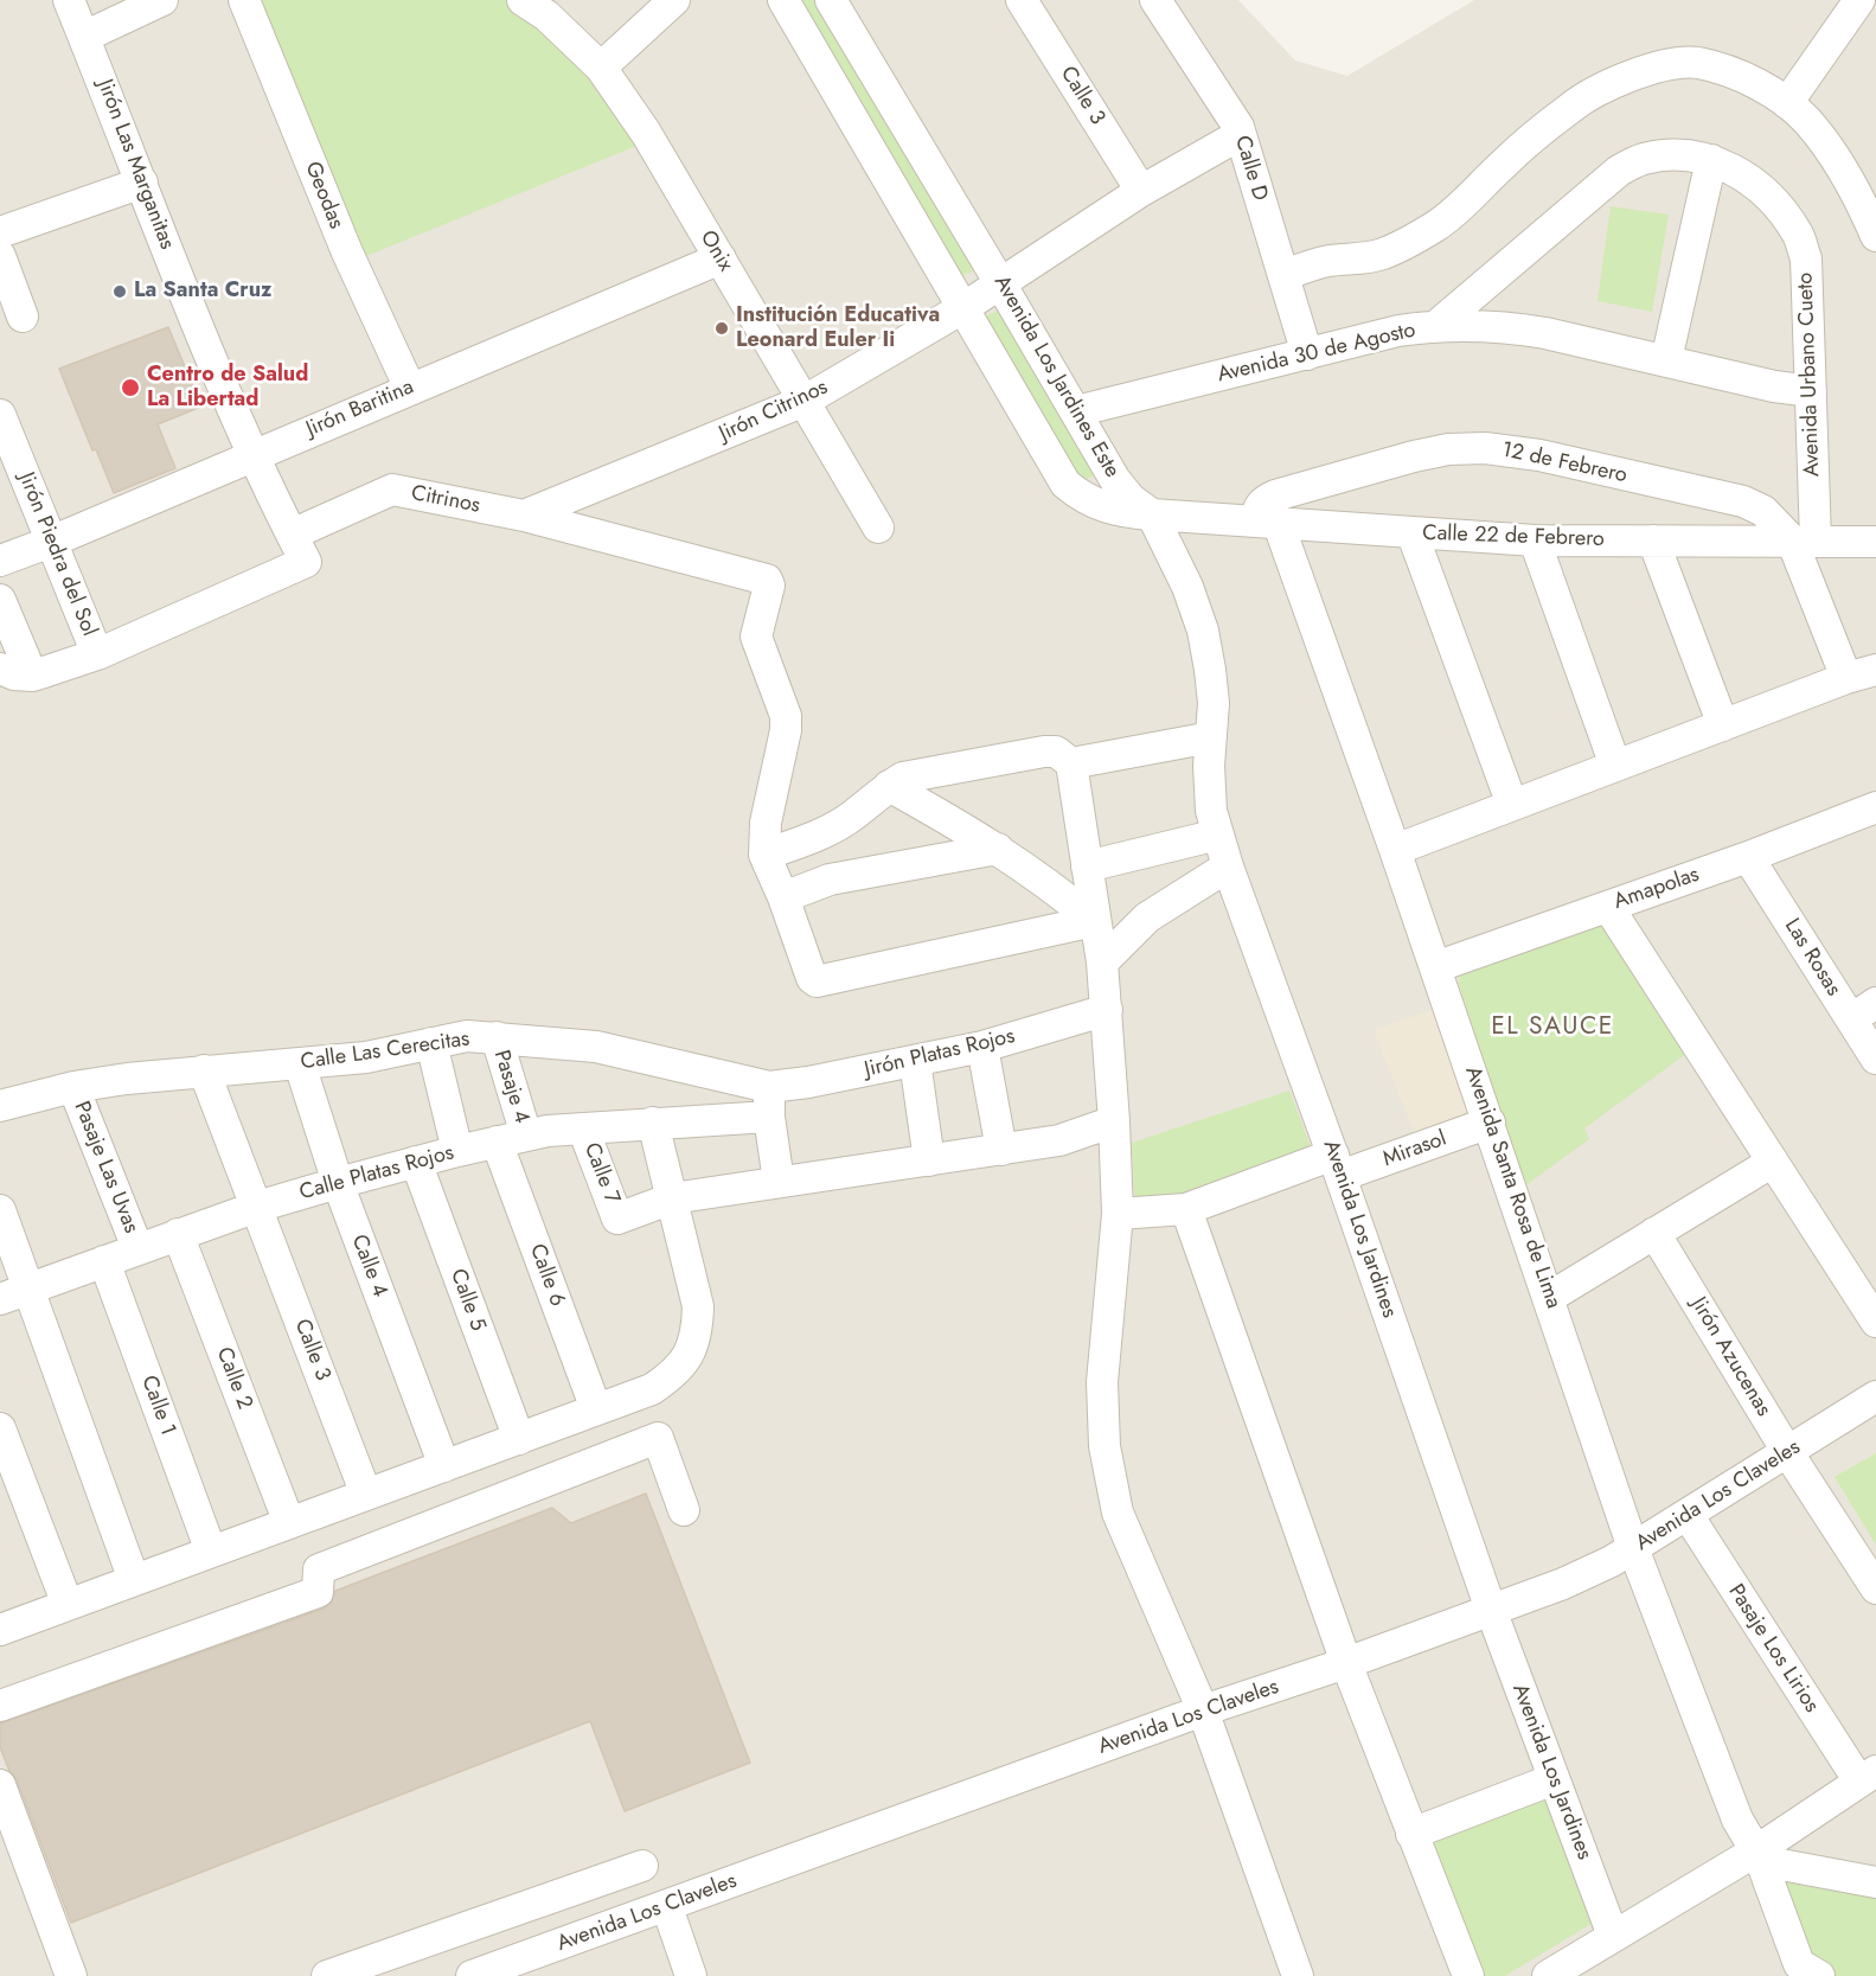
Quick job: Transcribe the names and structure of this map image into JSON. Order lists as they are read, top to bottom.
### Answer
{
  "streets": {
    "street": [
      "Calle 3",
      "Jirón Las Marganitas",
      "Calle D",
      "Geodas",
      "Onix",
      "Avenida 30 de Agosto",
      "Avenida Urbano Cueto",
      "Avenida Los Jardines Este",
      "Jirón Baritina",
      "Jirón Citrinos",
      "12 de Febrero",
      "Citrinos",
      "Calle 22 de Febrero",
      "Jirón Piedra del Sol",
      "Amapolas",
      "Las Rosas",
      "Calle Las Cerecitas",
      "Jirón Platas Rojos",
      "Pasaje 4",
      "Mirasol",
      "Pasaje Las Uvas",
      "Calle Platas Rojos",
      "Calle 7",
      "Avenida Santa Rosa de Lima",
      "Avenida Los Jardines",
      "Calle 4",
      "Calle 6",
      "Calle 5",
      "Jirón Azucenas",
      "Calle 2",
      "Calle 1",
      "Avenida Los Claveles",
      "Pasaje Los Lirios"
    ]
  },
  "crossings": [
    ["Calle 3", "Jirón Citrinos"],
    ["Calle 3", "Calle Platas Rojos"],
    ["Jirón Las Marganitas", "Jirón Baritina"],
    ["Jirón Las Marganitas", "Citrinos"],
    ["Jirón Las Marganitas", "Jirón Piedra del Sol"],
    ["Calle D", "Avenida 30 de Agosto"],
    ["Geodas", "Jirón Baritina"],
    ["Onix", "Jirón Baritina"],
    ["Onix", "Jirón Citrinos"],
    ["Avenida 30 de Agosto", "Avenida Urbano Cueto"],
    ["Avenida 30 de Agosto", "Avenida Los Jardines Este"],
    ["Avenida Urbano Cueto", "12 de Febrero"],
    ["Avenida Urbano Cueto", "Calle 22 de Febrero"],
    ["Avenida Los Jardines Este", "Jirón Citrinos"],
    ["Avenida Los Jardines Este", "Calle 22 de Febrero"],
    ["Avenida Los Jardines Este", "Avenida Los Jardines"],
    ["Jirón Baritina", "Jirón Piedra del Sol"],
    ["Jirón Citrinos", "Citrinos"],
    ["12 de Febrero", "Calle 22 de Febrero"],
    ["12 de Febrero", "Avenida Santa Rosa de Lima"],
    ["Calle 22 de Febrero", "Avenida Santa Rosa de Lima"],
    ["Calle 22 de Febrero", "Avenida Los Jardines"],
    ["Amapolas", "Las Rosas"],
    ["Amapolas", "Avenida Santa Rosa de Lima"],
    ["Calle Las Cerecitas", "Jirón Platas Rojos"],
    ["Calle Las Cerecitas", "Pasaje 4"],
    ["Calle Las Cerecitas", "Pasaje Las Uvas"],
    ["Calle Las Cerecitas", "Calle Platas Rojos"],
    ["Calle Las Cerecitas", "Calle 4"],
    ["Jirón Platas Rojos", "Calle Platas Rojos"],
    ["Pasaje 4", "Calle Platas Rojos"],
    ["Pasaje 4", "Calle 6"],
    ["Mirasol", "Avenida Santa Rosa de Lima"],
    ["Mirasol", "Avenida Los Jardines"],
    ["Pasaje Las Uvas", "Calle Platas Rojos"],
    ["Calle Platas Rojos", "Calle 7"],
    ["Calle Platas Rojos", "Calle 4"],
    ["Calle Platas Rojos", "Calle 6"],
    ["Calle Platas Rojos", "Calle 5"],
    ["Calle Platas Rojos", "Calle 2"],
    ["Calle Platas Rojos", "Calle 1"],
    ["Avenida Santa Rosa de Lima", "Avenida Los Claveles"],
    ["Avenida Los Jardines", "Avenida Los Claveles"],
    ["Jirón Azucenas", "Avenida Los Claveles"],
    ["Avenida Los Claveles", "Pasaje Los Lirios"]
  ],
  "districts": ["EL SAUCE"],
  "places": ["La Santa Cruz", "Institución Educativa Leonard Euler Ii", "Centro de Salud La Libertad"]
}
